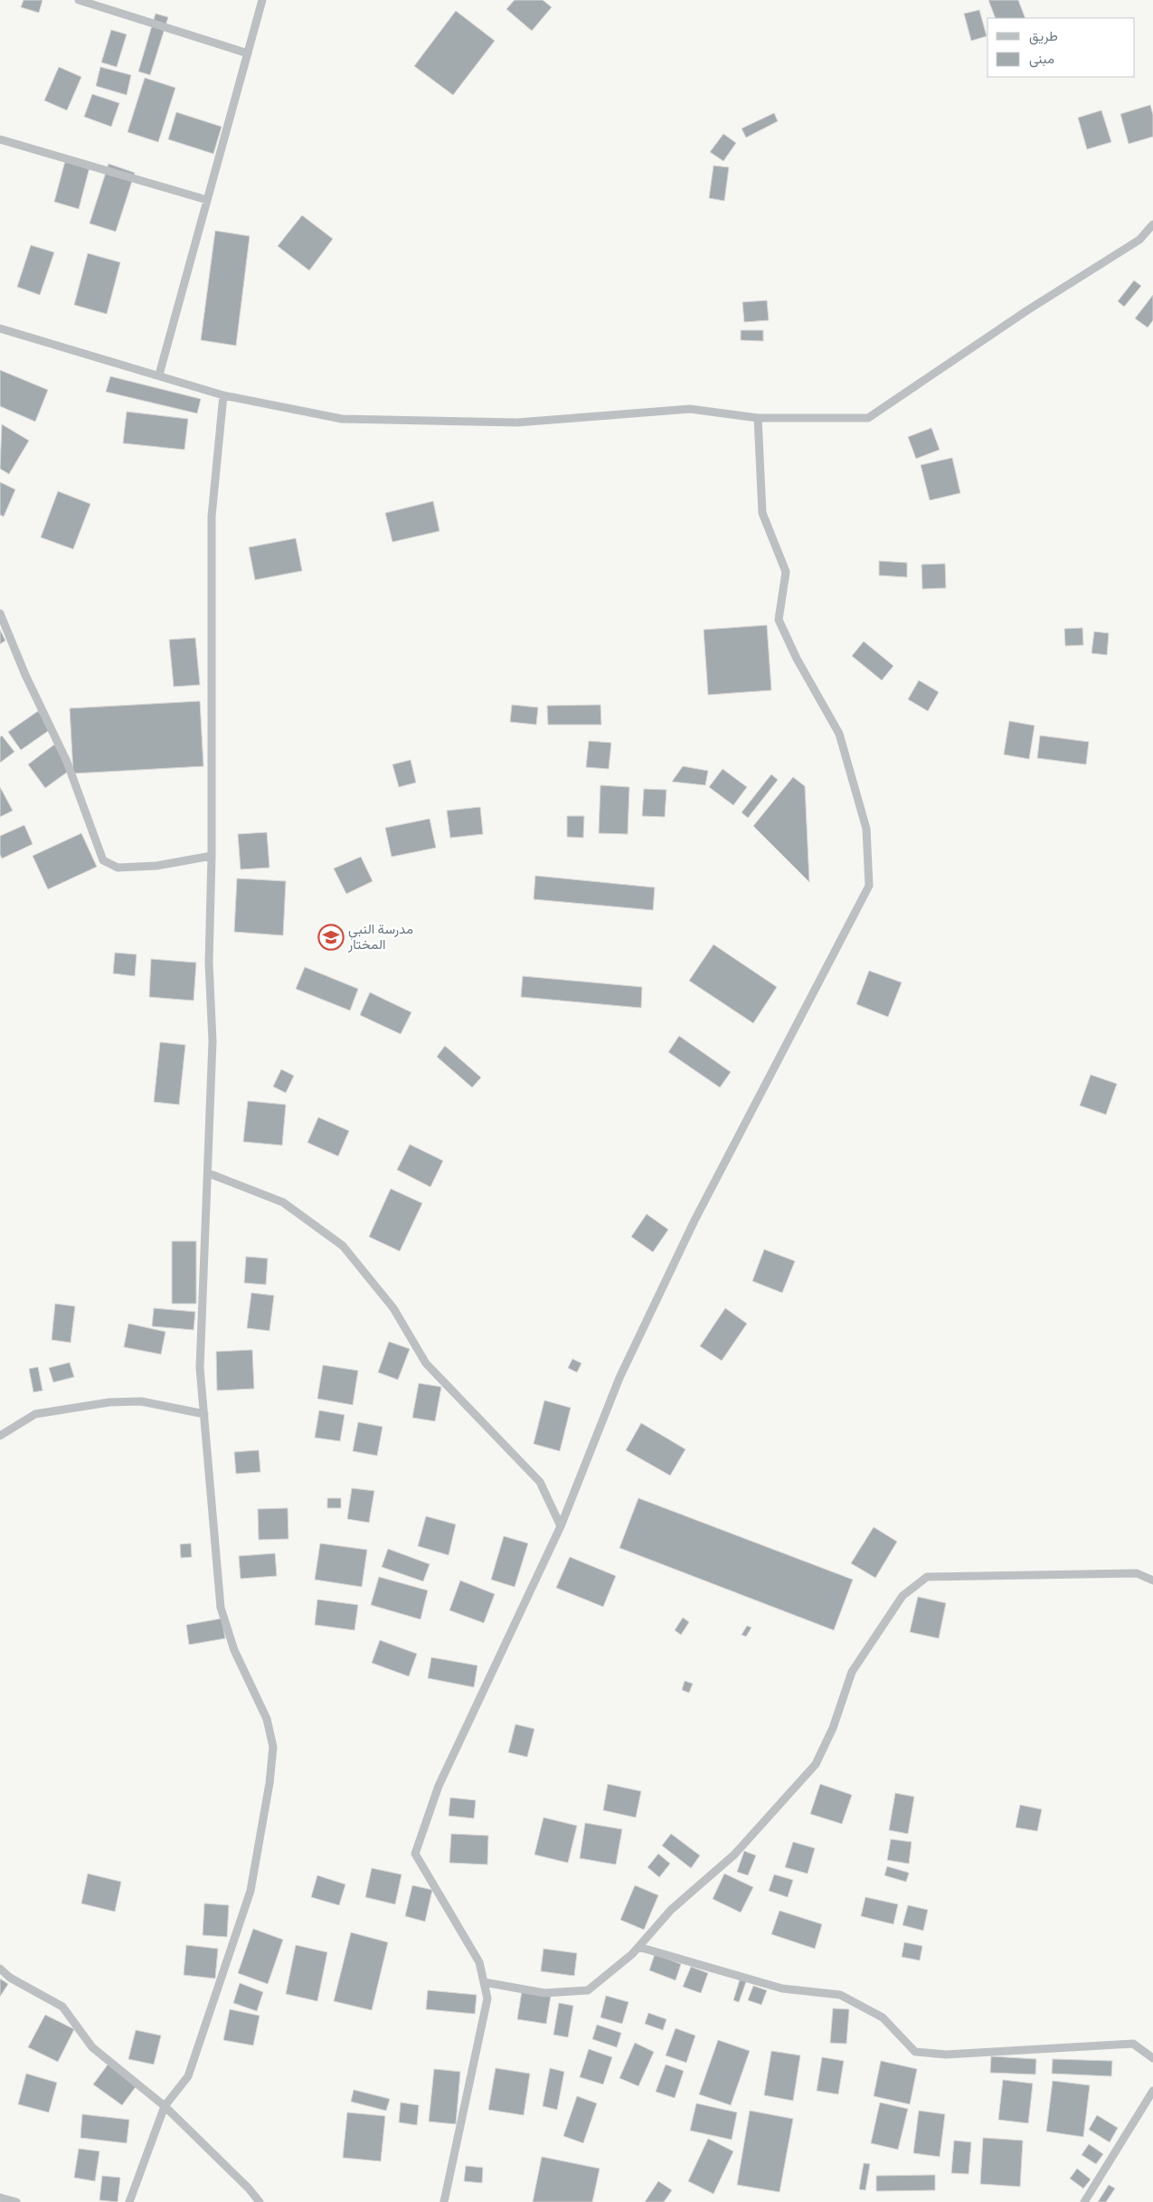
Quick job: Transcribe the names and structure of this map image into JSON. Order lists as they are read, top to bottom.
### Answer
{
  "places": {
    "school or university": ["مدرسة النبي المختار"]
  },
  "legend": ["طريق", "مبنى"]
}
